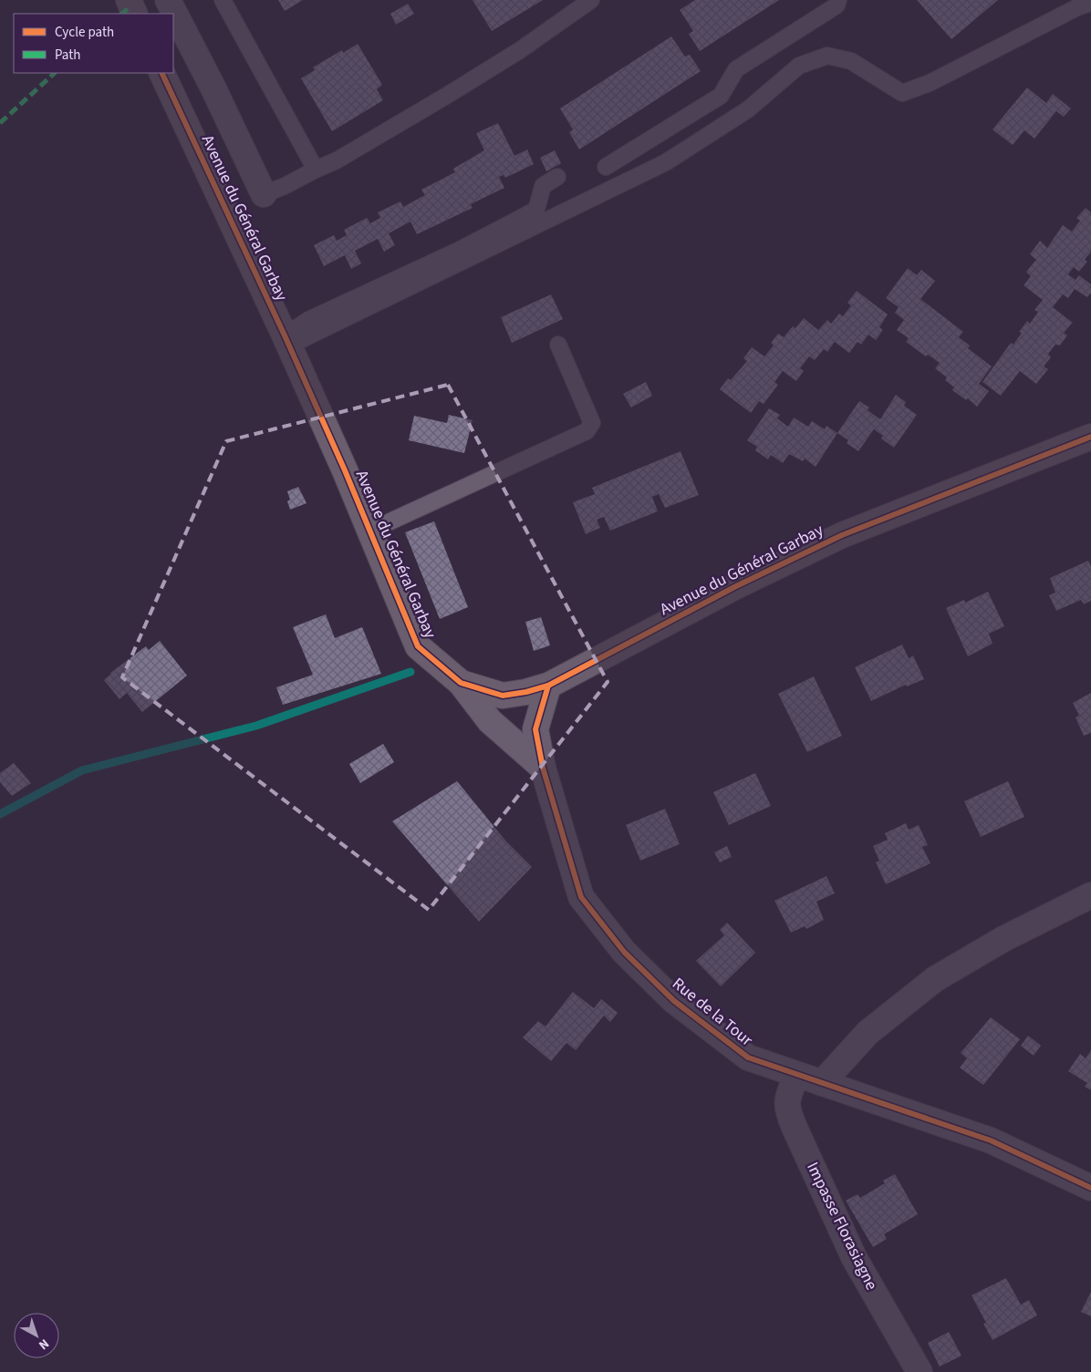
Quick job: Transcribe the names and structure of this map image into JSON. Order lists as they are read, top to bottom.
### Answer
{
  "streets": {
    "main road": ["Avenue du Général Garbay"],
    "street": ["Rue de la Tour", "Impasse Florasiagne"]
  },
  "crossings": [
    ["Avenue du Général Garbay", "Rue de la Tour"],
    ["Rue de la Tour", "Impasse Florasiagne"]
  ],
  "legend": ["Cycle path", "Path"],
  "north": "bottom right"
}
